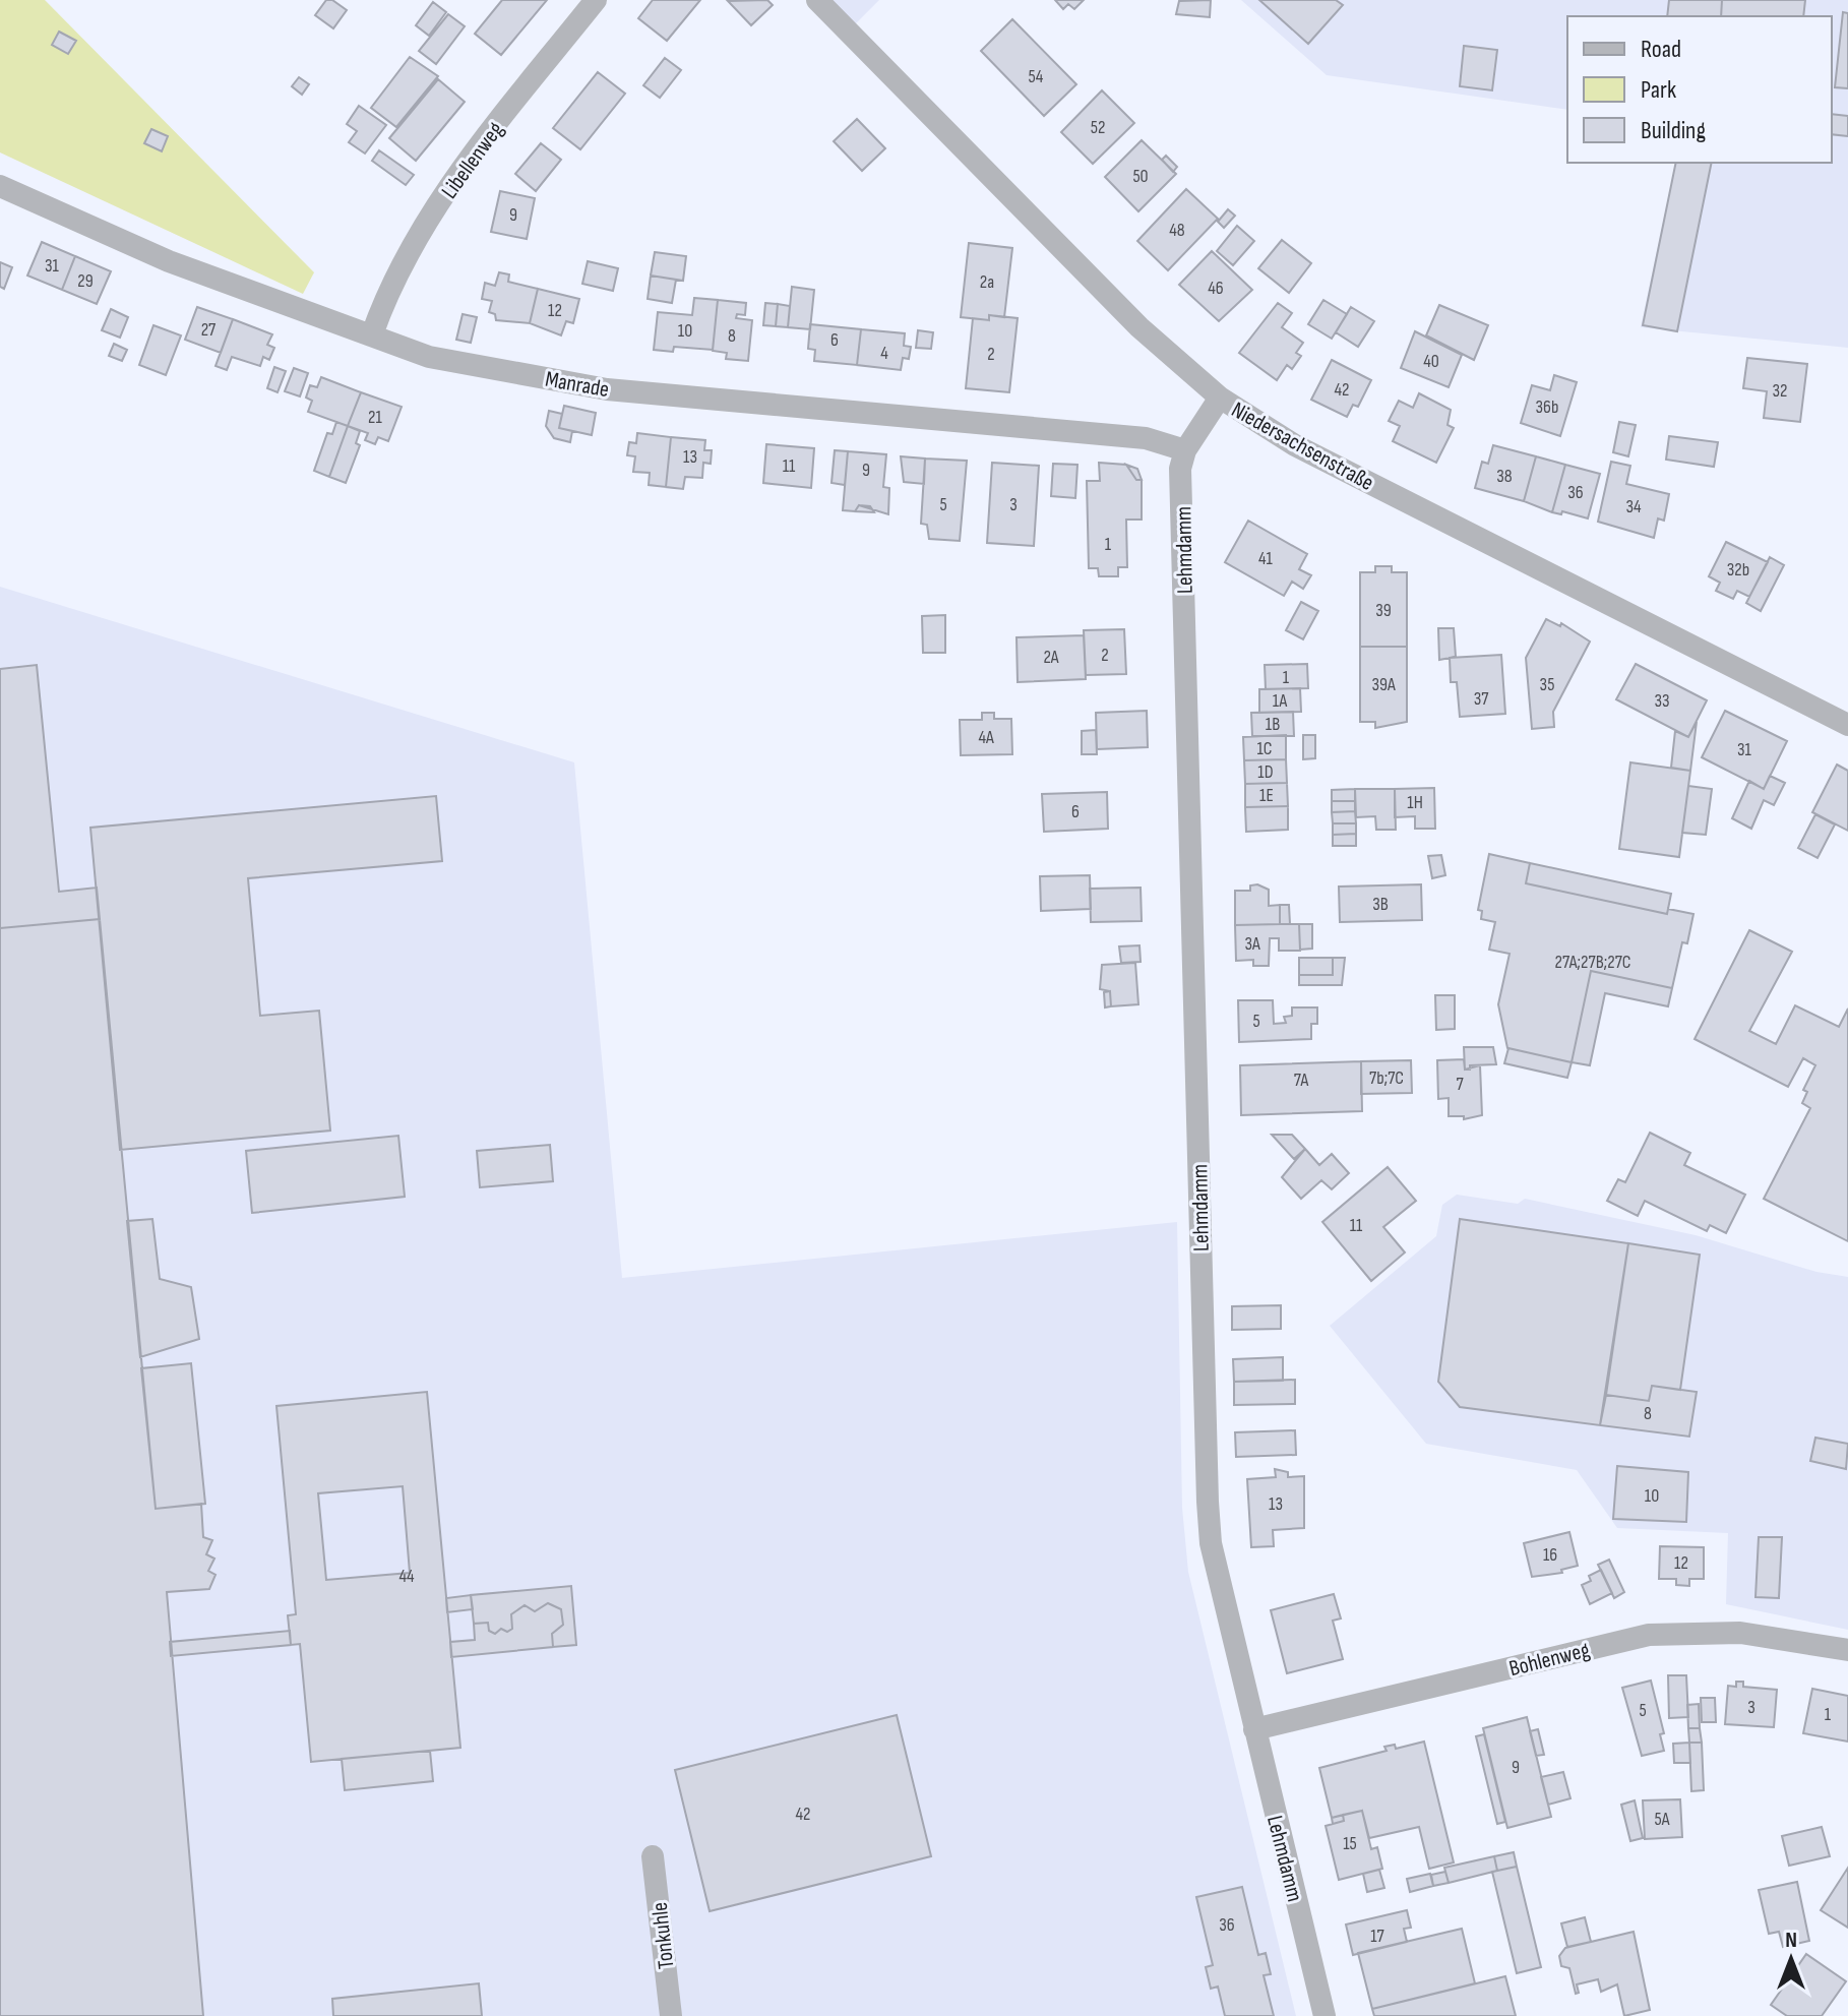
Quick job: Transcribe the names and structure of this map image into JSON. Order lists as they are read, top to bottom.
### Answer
{
  "streets": {
    "street": [
      "Libellenweg",
      "Manrade",
      "Niedersachsenstraße",
      "Lehmdamm",
      "Bohlenweg",
      "Tonkuhle"
    ]
  },
  "crossings": [
    ["Libellenweg", "Manrade"],
    ["Manrade", "Lehmdamm"],
    ["Niedersachsenstraße", "Lehmdamm"],
    ["Lehmdamm", "Bohlenweg"]
  ],
  "house_numbers": [
    "54",
    "52",
    "50",
    "9",
    "48",
    "31",
    "29",
    "2a",
    "46",
    "12",
    "27",
    "10",
    "8",
    "6",
    "4",
    "2",
    "40",
    "42",
    "32",
    "36b",
    "21",
    "13",
    "11",
    "9",
    "38",
    "36",
    "5",
    "3",
    "34",
    "1",
    "41",
    "32b",
    "39",
    "2",
    "2A",
    "1",
    "39A",
    "35",
    "37",
    "1A",
    "33",
    "1B",
    "4A",
    "1C",
    "31",
    "1D",
    "1E",
    "1H",
    "6",
    "3B",
    "3A",
    "27A;27B;27C",
    "5",
    "7b;7C",
    "7A",
    "7",
    "11",
    "8",
    "10",
    "13",
    "16",
    "12",
    "44",
    "3",
    "5",
    "1",
    "9",
    "42",
    "5A",
    "15",
    "36",
    "17"
  ],
  "legend": ["Road", "Park", "Building"],
  "north": "top"
}
